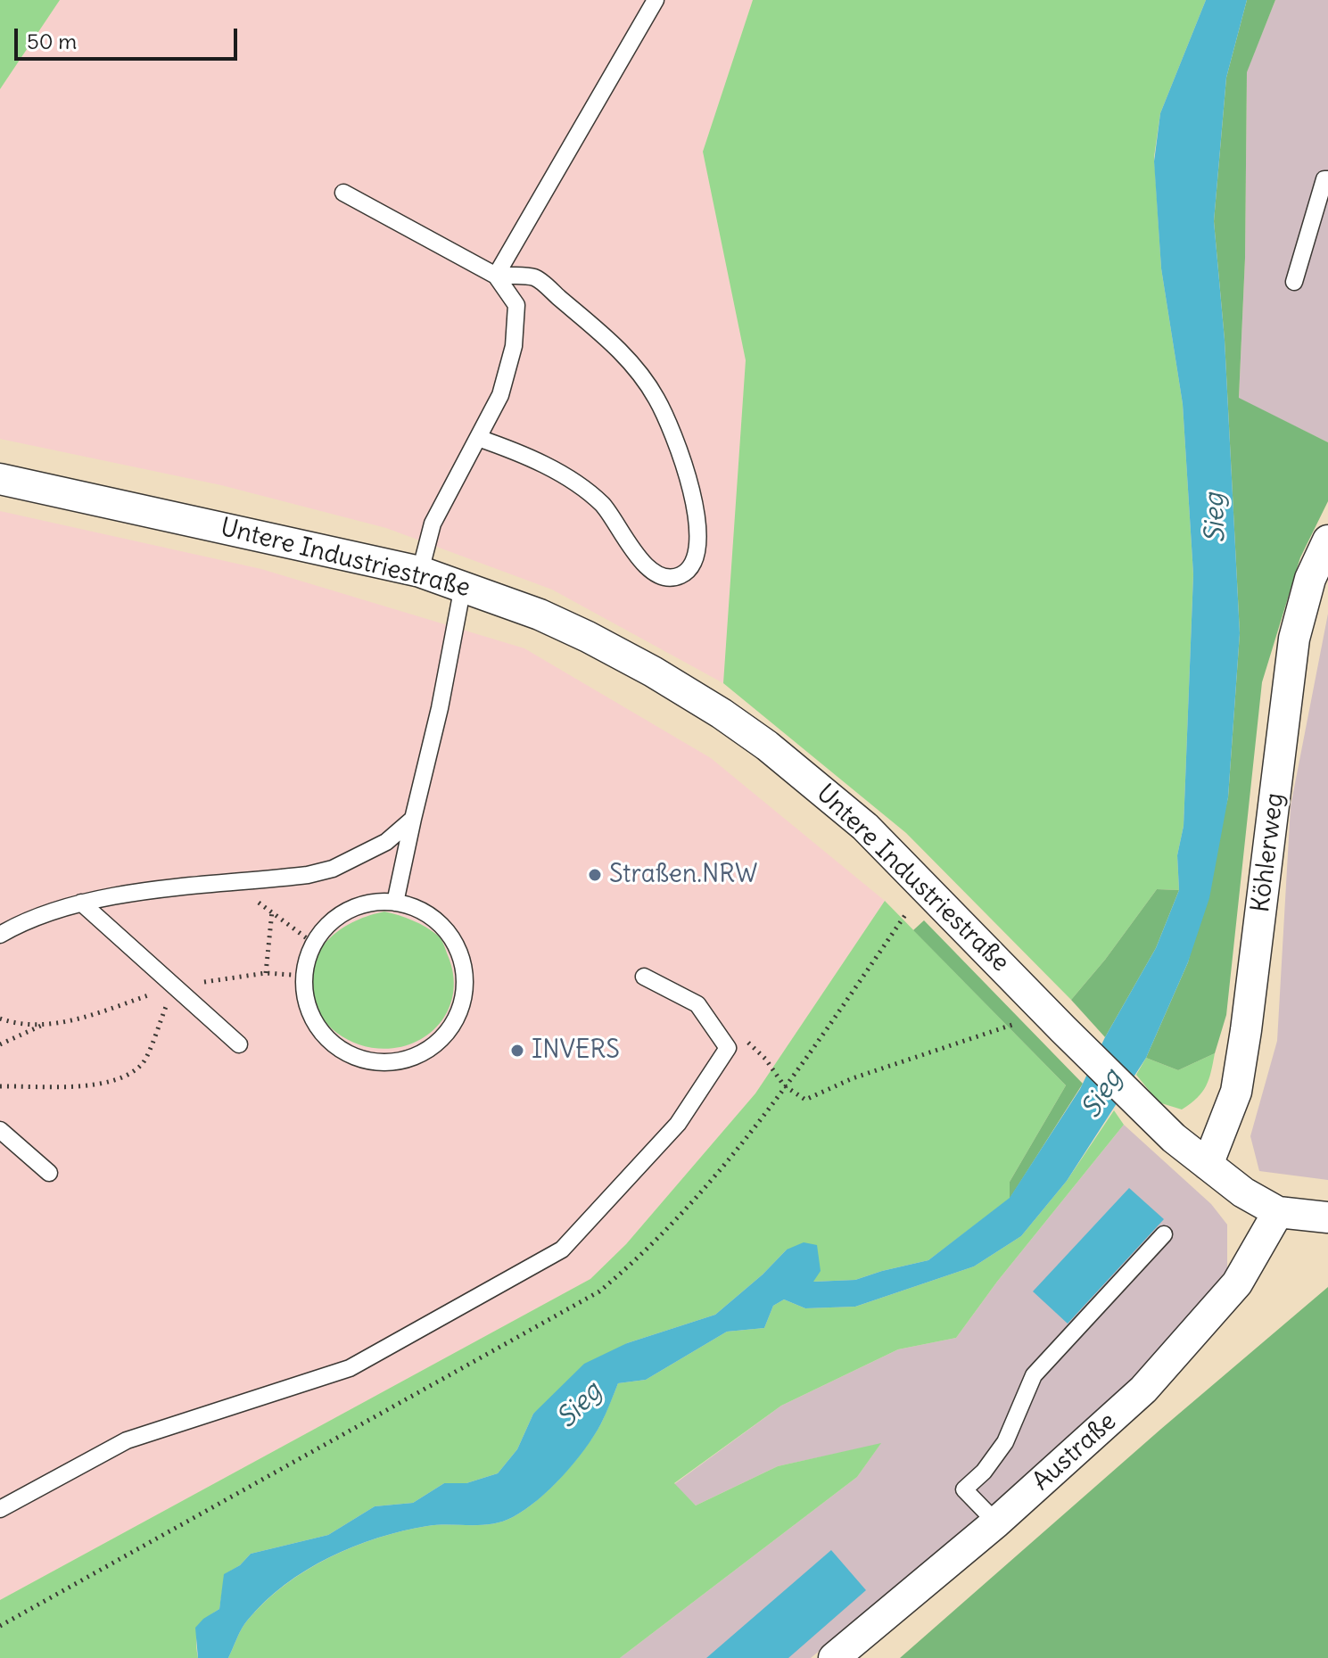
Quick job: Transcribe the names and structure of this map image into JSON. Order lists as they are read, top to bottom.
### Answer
{
  "streets": {
    "street": ["Untere Industriestraße", "Köhlerweg", "Austraße"]
  },
  "crossings": [
    ["Untere Industriestraße", "Köhlerweg"],
    ["Untere Industriestraße", "Austraße"]
  ],
  "water": ["Sieg"],
  "places": ["Straßen.NRW", "INVERS"],
  "scale_bar": "50 m"
}
